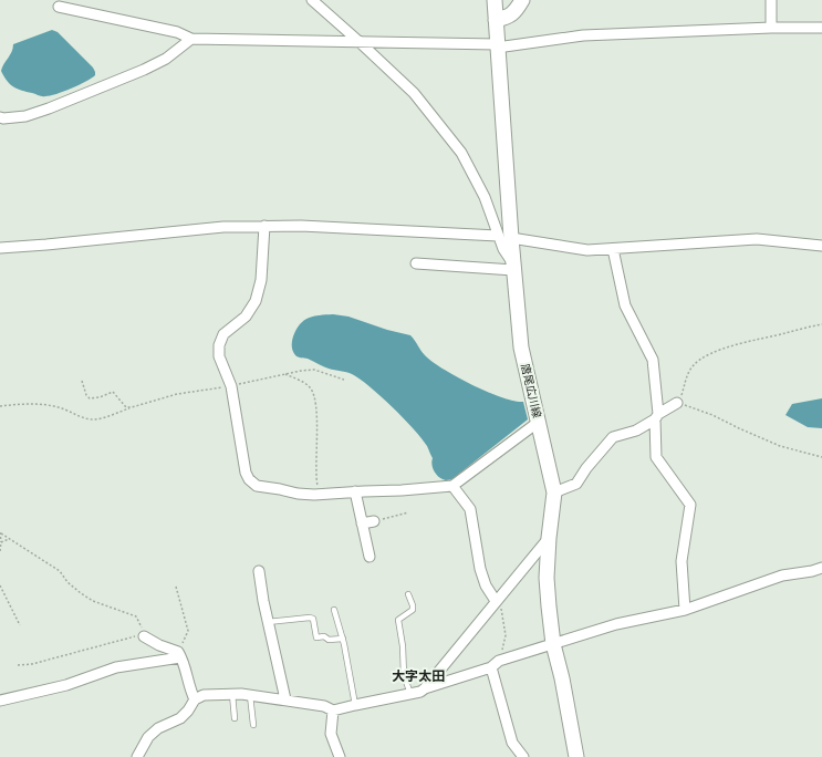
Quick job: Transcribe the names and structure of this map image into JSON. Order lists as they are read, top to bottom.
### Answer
{
  "streets": {
    "main road": ["唐尾広川線"]
  },
  "districts": ["大字太田"]
}
